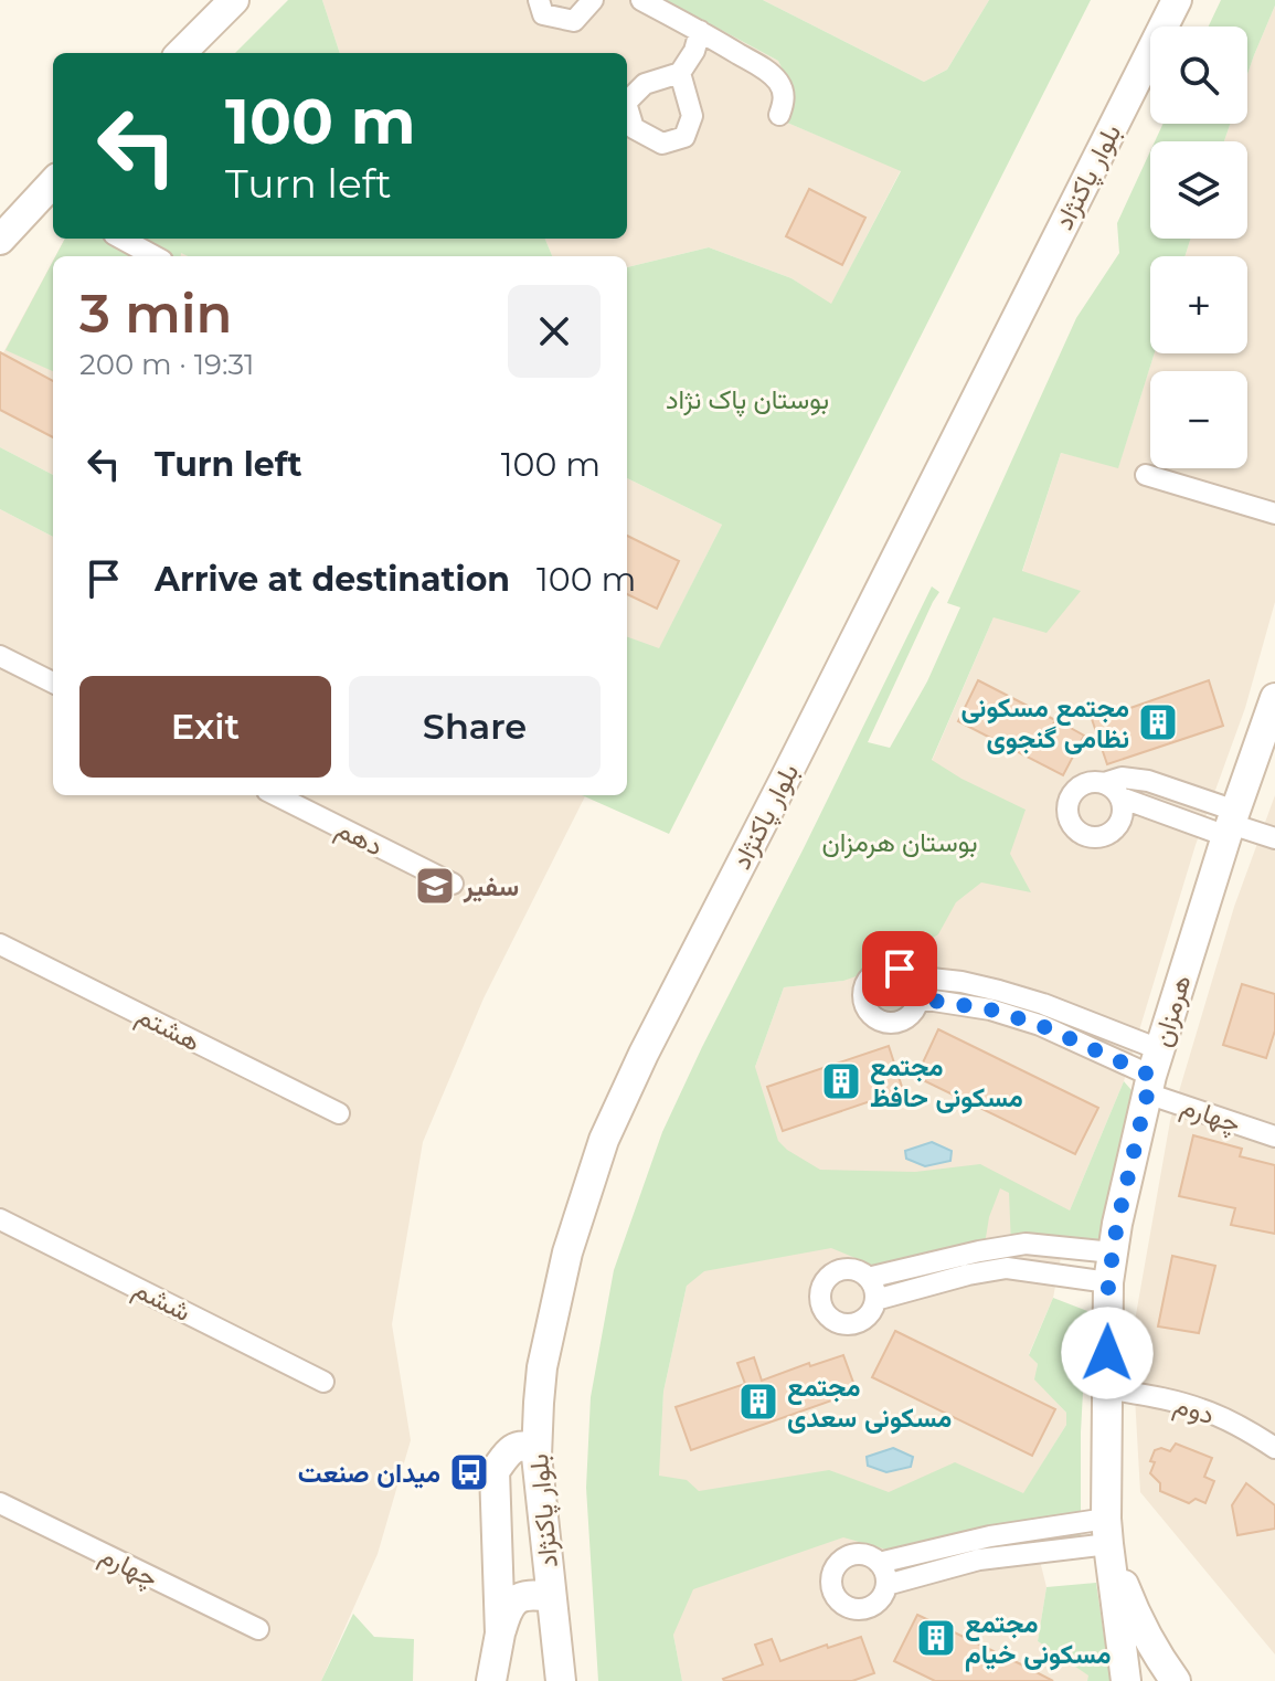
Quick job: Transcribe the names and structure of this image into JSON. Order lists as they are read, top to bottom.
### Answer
{
  "streets": {
    "main road": ["بلوار پاکنژاد", "هرمزان"],
    "street": [
      "دهم",
      "هشتم",
      "چهارم",
      "ششم",
      "دوم"
    ]
  },
  "crossings": [
    ["هرمزان", "چهارم"],
    ["هرمزان", "دوم"]
  ],
  "parks": ["بوستان پاک نژاد", "بوستان هرمزان"],
  "places": {
    "building": [
      "مجتمع مسکونی نظامی گنجوی",
      "مجتمع مسکونی حافظ",
      "مجتمع مسکونی سعدی",
      "مجتمع مسکونی خیام"
    ],
    "school or university": ["سفیر"],
    "bus stop": ["میدان صنعت"]
  },
  "page": {
    "map_buttons": ["+", "−"],
    "turn": ["100 m", "Turn left"],
    "heading": ["3 min", "200 m · 19:31"],
    "list": [
      {
        "name": "Turn left",
        "value": "100 m"
      },
      {
        "name": "Arrive at destination",
        "value": "100 m"
      }
    ],
    "buttons": ["Exit", "Share"]
  }
}
